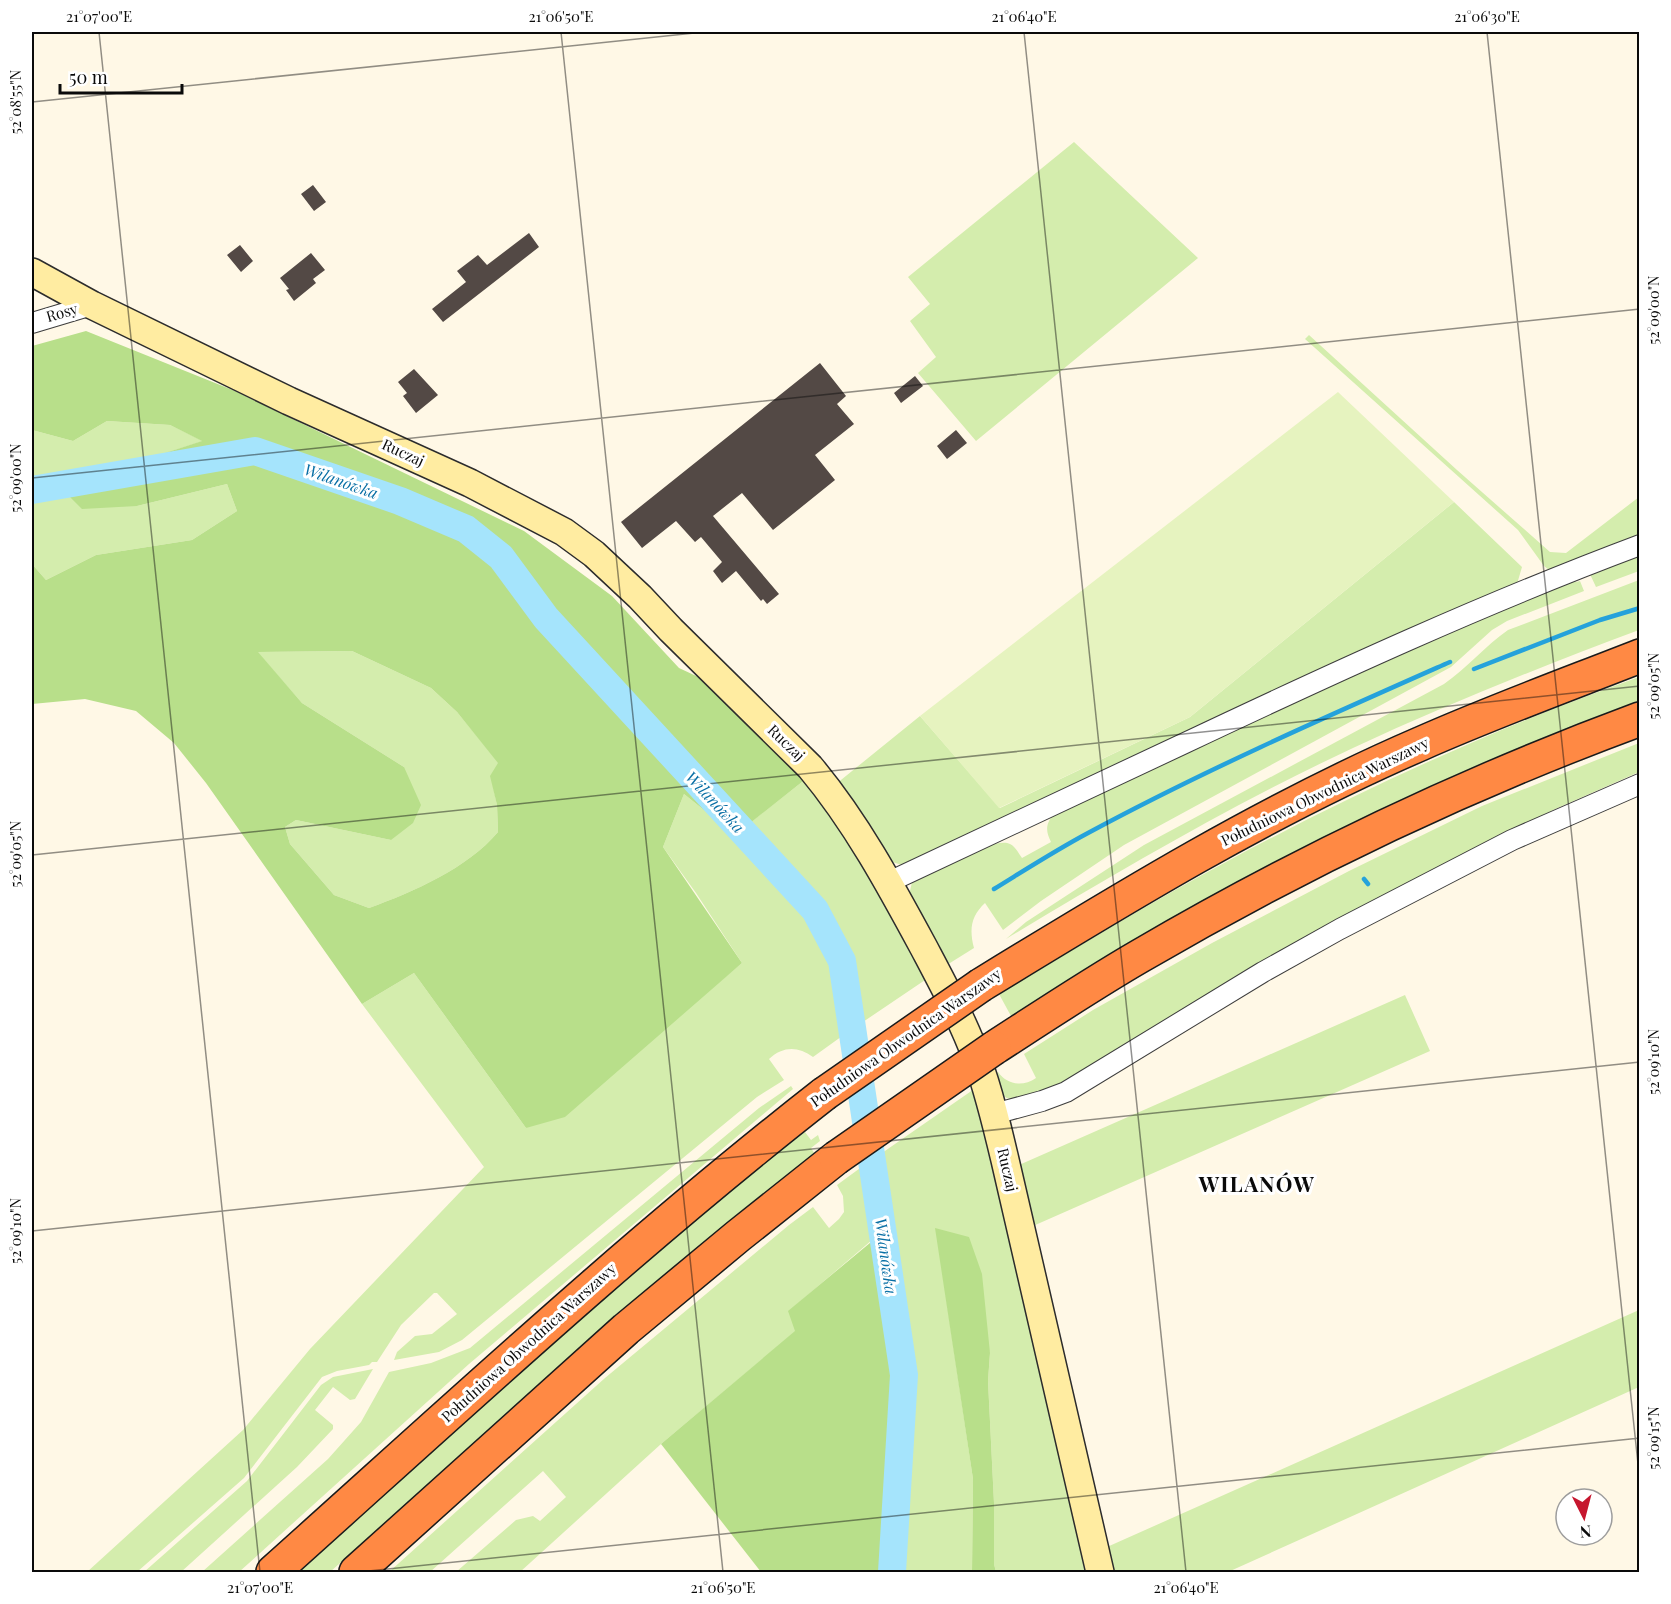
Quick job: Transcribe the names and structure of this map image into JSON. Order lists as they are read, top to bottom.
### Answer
{
  "streets": {
    "highway": ["Południowa Obwodnica Warszawy"],
    "street": ["Rosy", "Ruczaj"]
  },
  "crossings": [
    ["Rosy", "Ruczaj"]
  ],
  "districts": ["WILANÓW"],
  "water": ["Wilanówka"],
  "scale_bar": "50 m",
  "north": "bottom",
  "coordinates": [
    "21°07'00\"E",
    "21°06'50\"E",
    "21°06'40\"E",
    "21°06'30\"E",
    "52°08'55\"N",
    "52°09'00\"N",
    "52°09'05\"N",
    "52°09'10\"N",
    "52°09'15\"N"
  ]
}
